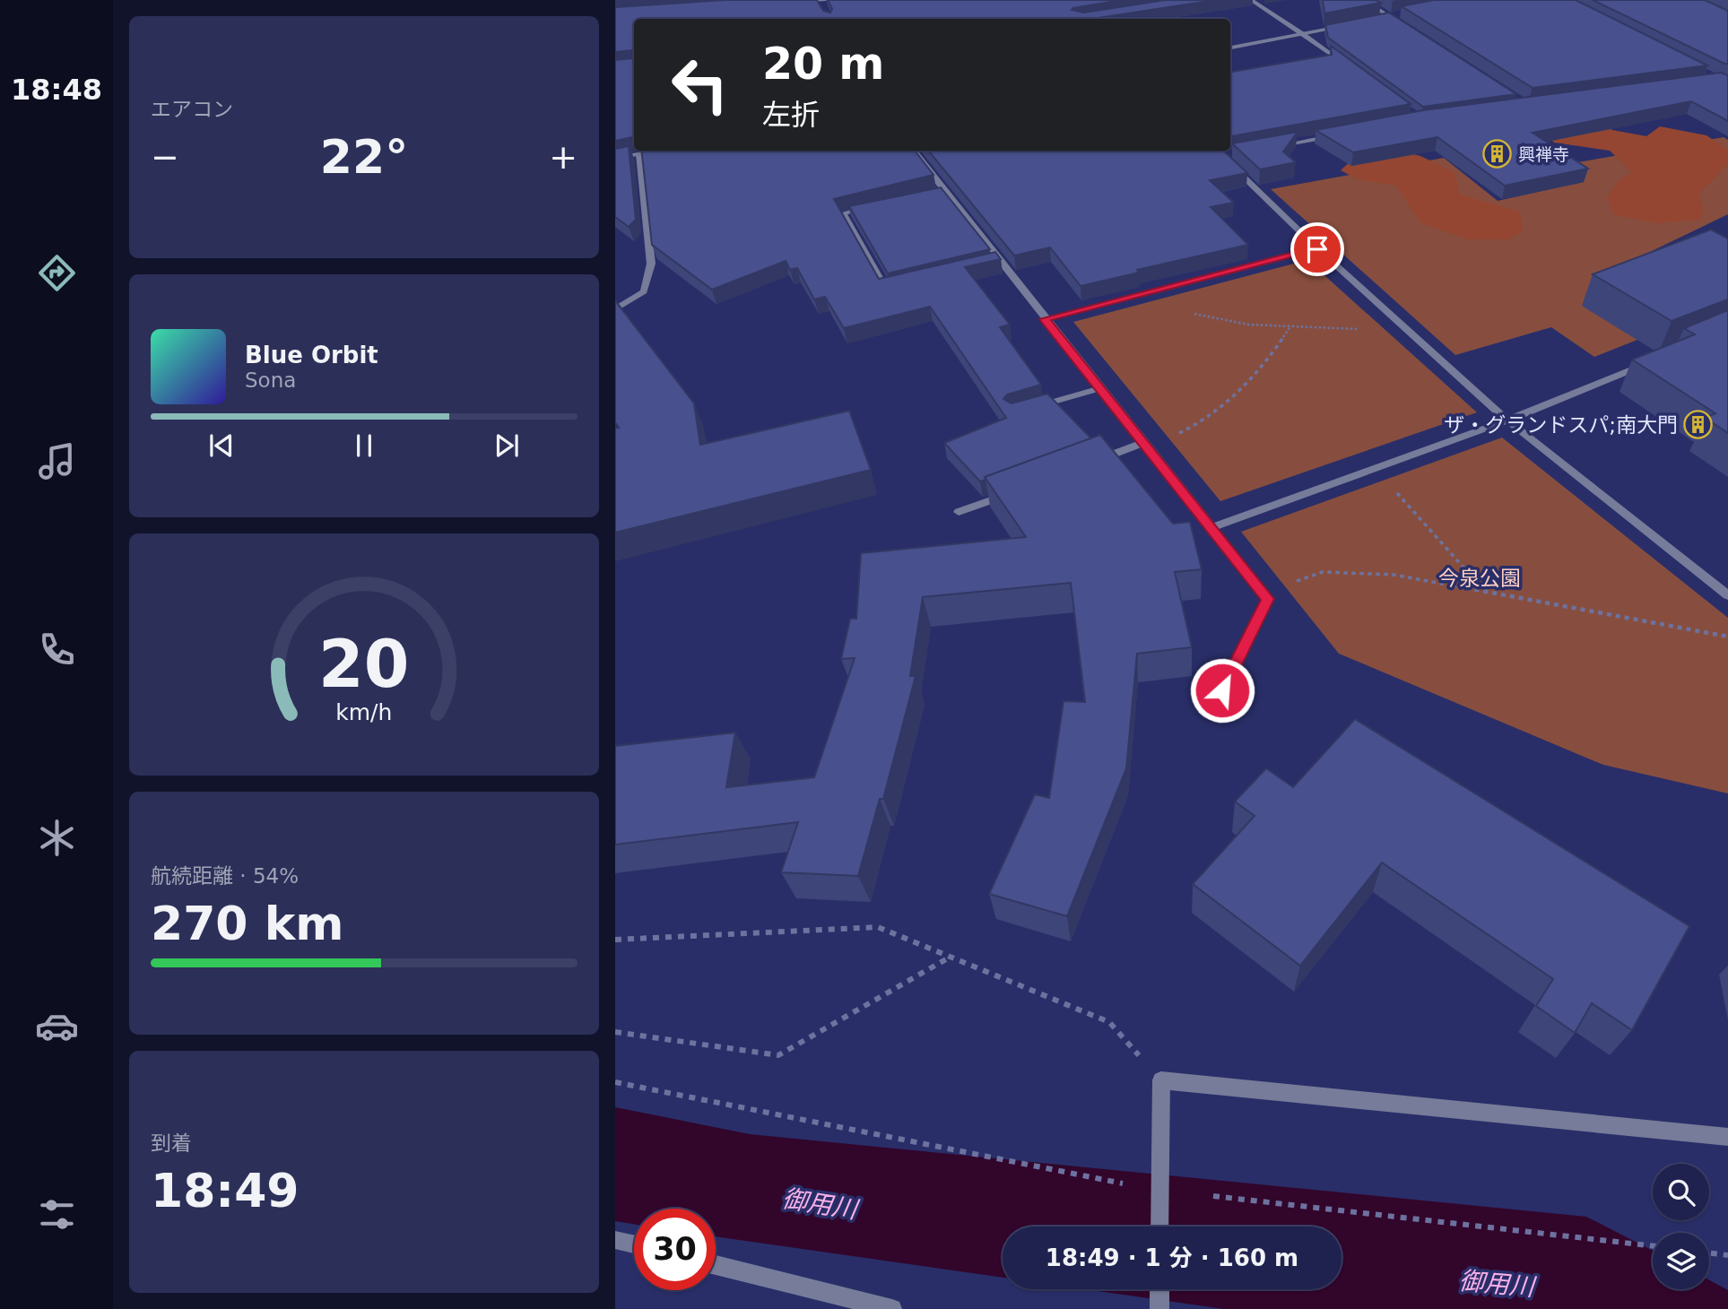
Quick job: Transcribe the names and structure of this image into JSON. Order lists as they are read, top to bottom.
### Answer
{
  "water": ["御用川"],
  "parks": ["今泉公園"],
  "places": {
    "building": ["興禅寺", "ザ・グランドスパ;南大門"]
  },
  "page": {
    "tabs": "18:48",
    "tile": [
      "エアコン",
      ["航続距離 · 54%", "270 km"],
      ["到着", "18:49"]
    ],
    "turn": ["20 m", "左折"],
    "heat": ["−", "22°", "+"],
    "song": ["Blue Orbit", "Sona"],
    "limit": "30",
    "trip": "18:49 · 1 分 · 160 m",
    "gauge": ["20", "km/h"]
  }
}
